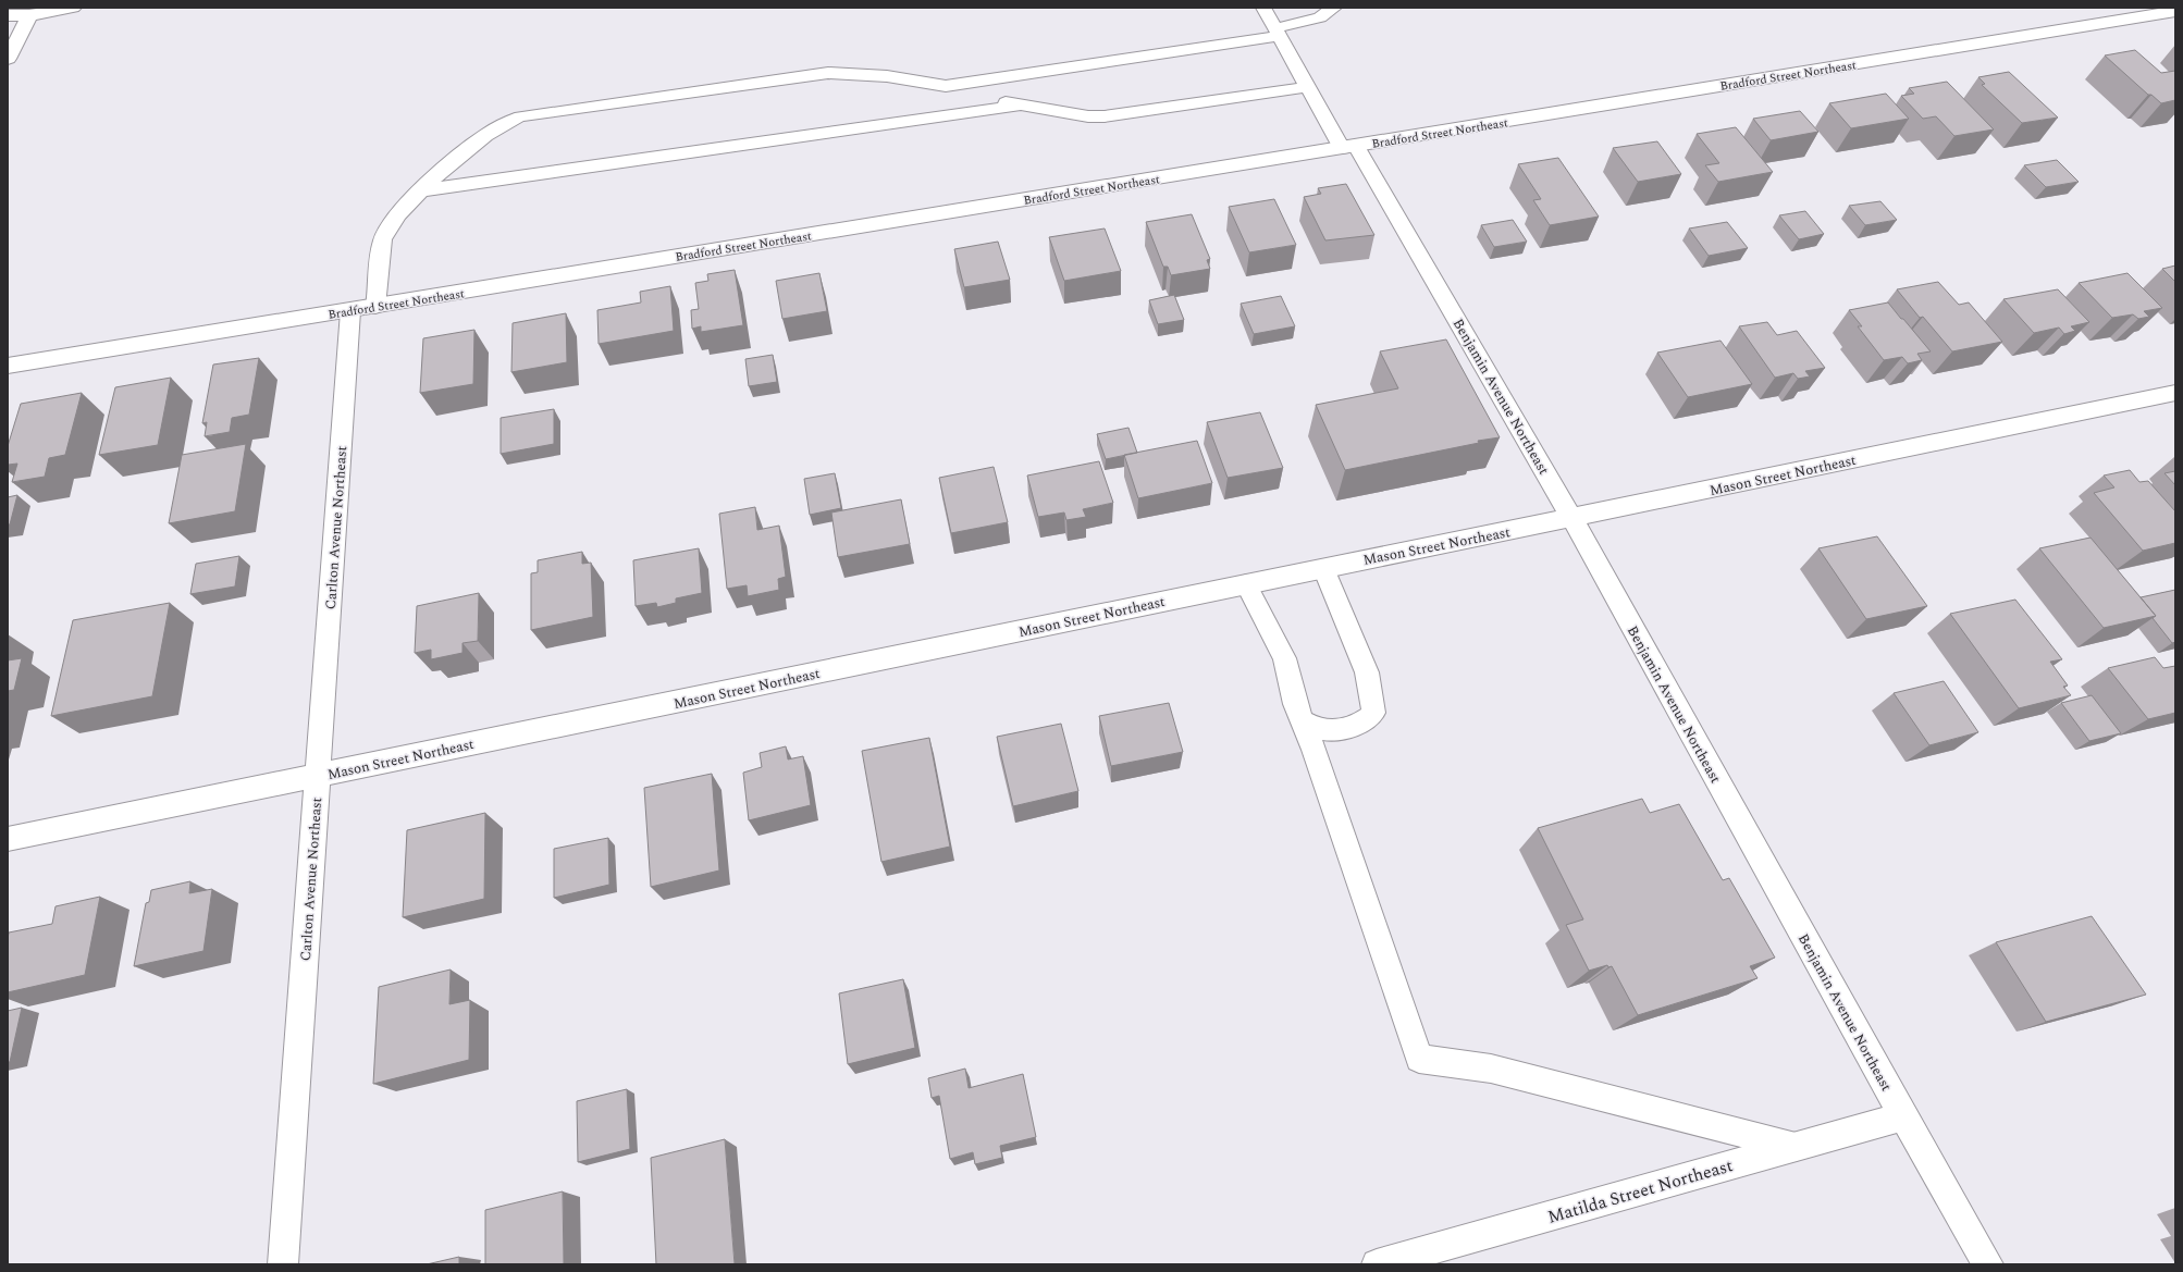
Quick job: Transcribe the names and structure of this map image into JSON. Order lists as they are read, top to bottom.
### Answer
{
  "streets": {
    "street": [
      "Bradford Street Northeast",
      "Benjamin Avenue Northeast",
      "Mason Street Northeast",
      "Carlton Avenue Northeast",
      "Matilda Street Northeast"
    ]
  },
  "crossings": [
    ["Bradford Street Northeast", "Benjamin Avenue Northeast"],
    ["Bradford Street Northeast", "Carlton Avenue Northeast"],
    ["Benjamin Avenue Northeast", "Mason Street Northeast"],
    ["Benjamin Avenue Northeast", "Matilda Street Northeast"],
    ["Mason Street Northeast", "Carlton Avenue Northeast"]
  ]
}
